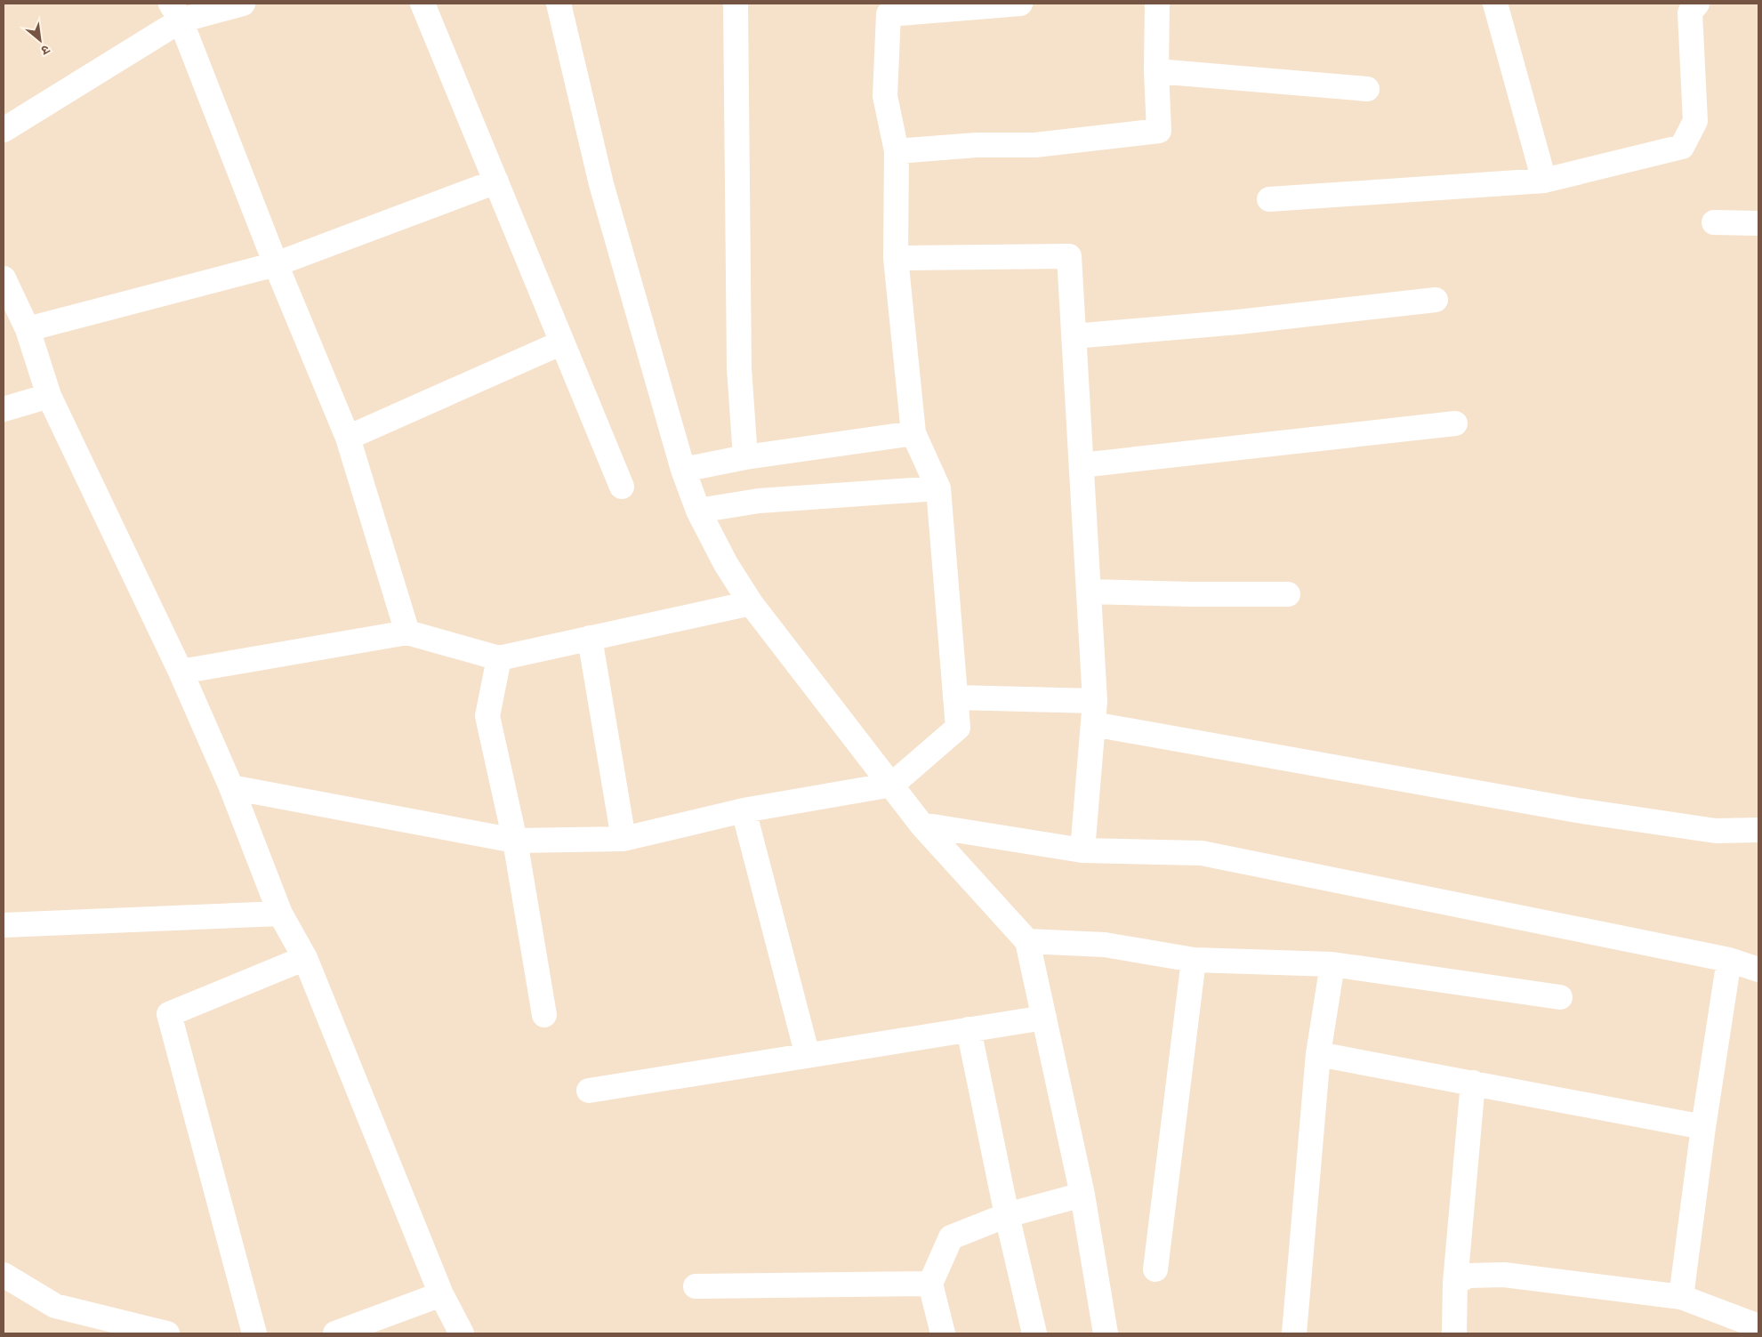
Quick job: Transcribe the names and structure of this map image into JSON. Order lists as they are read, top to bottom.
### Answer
{
  "north": "bottom right"
}
